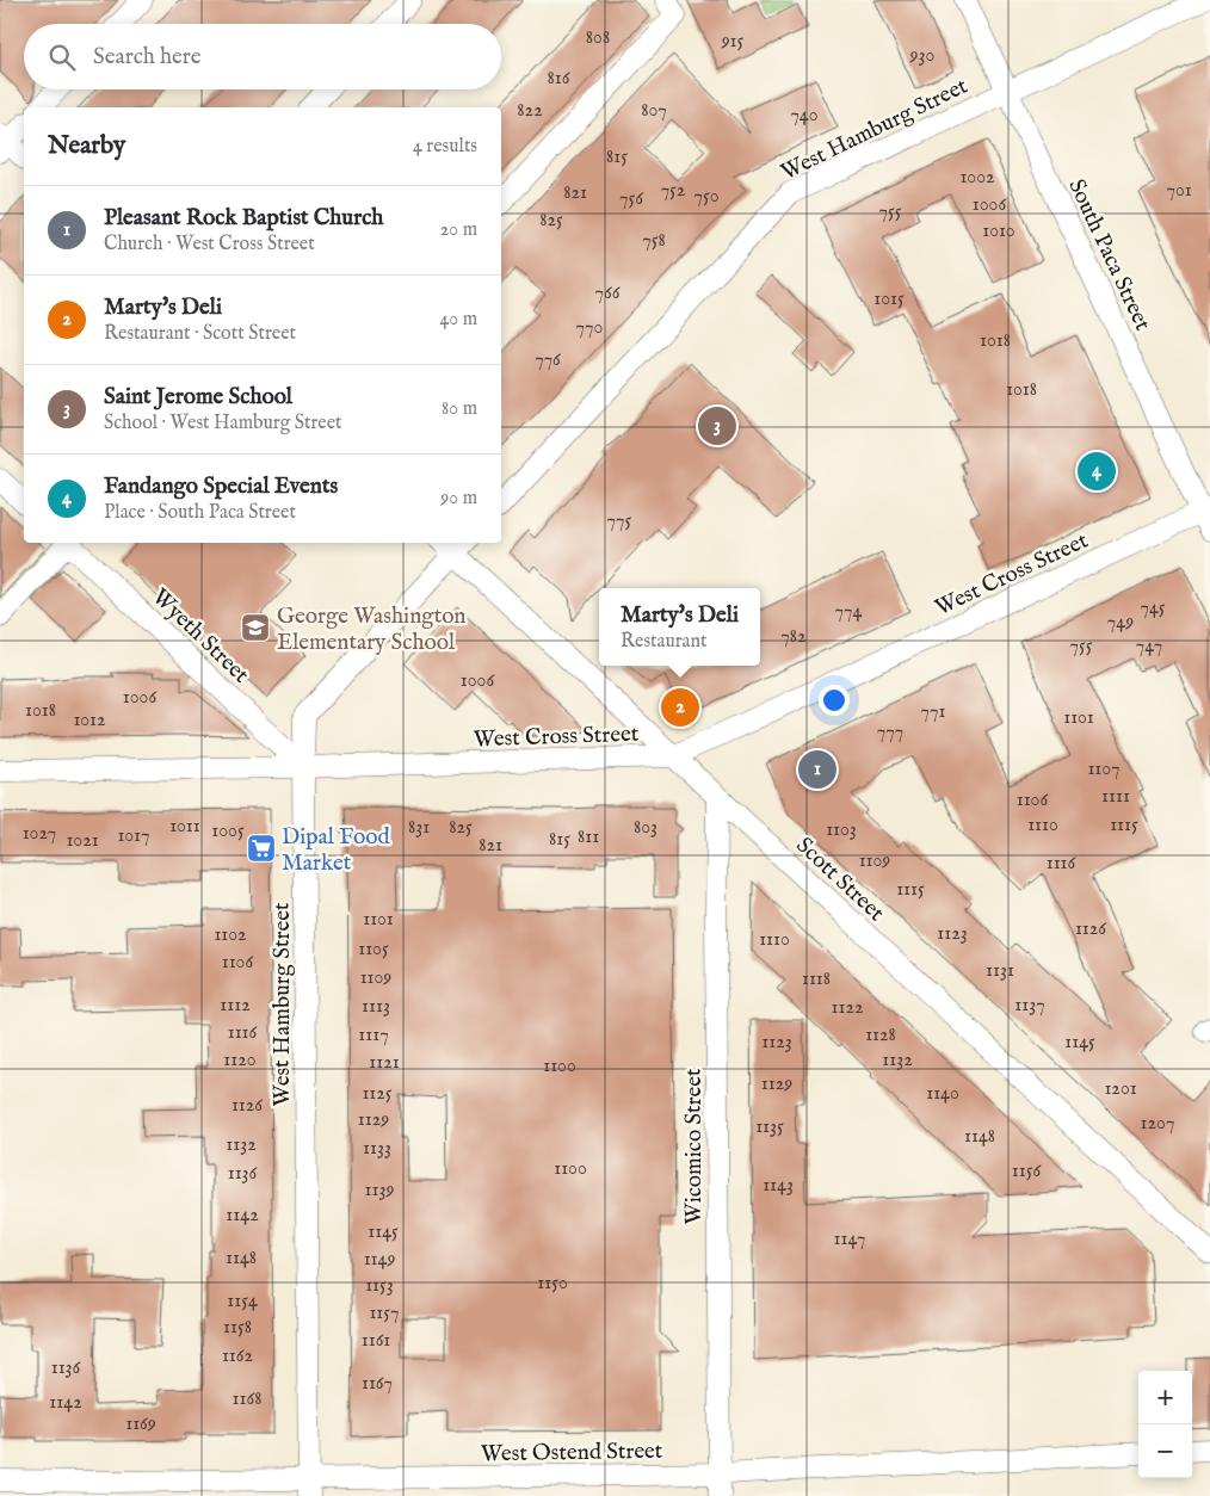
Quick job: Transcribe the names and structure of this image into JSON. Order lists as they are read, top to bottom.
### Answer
{
  "streets": {
    "street": [
      "West Hamburg Street",
      "South Paca Street",
      "West Cross Street",
      "Wyeth Street",
      "Scott Street",
      "Wicomico Street",
      "West Ostend Street"
    ]
  },
  "crossings": [
    ["West Hamburg Street", "South Paca Street"],
    ["West Hamburg Street", "West Cross Street"],
    ["West Hamburg Street", "Wyeth Street"],
    ["West Hamburg Street", "Scott Street"],
    ["West Hamburg Street", "West Ostend Street"],
    ["South Paca Street", "West Cross Street"],
    ["West Cross Street", "Wyeth Street"],
    ["West Cross Street", "Scott Street"],
    ["Scott Street", "Wicomico Street"],
    ["Wicomico Street", "West Ostend Street"]
  ],
  "places": {
    "school or university": ["George Washington Elementary School"],
    "supermarket": ["Dipal Food Market"]
  },
  "house_numbers": [
    "808",
    "915",
    "930",
    "816",
    "822",
    "807",
    "740",
    "815",
    "1002",
    "752",
    "701",
    "821",
    "750",
    "756",
    "1006",
    "755",
    "825",
    "1010",
    "758",
    "766",
    "1015",
    "770",
    "1018",
    "776",
    "1018",
    "775",
    "745",
    "774",
    "749",
    "782",
    "755",
    "747",
    "1006",
    "1006",
    "1018",
    "771",
    "1101",
    "1012",
    "777",
    "1107",
    "1111",
    "1106",
    "1110",
    "1115",
    "1011",
    "831",
    "825",
    "803",
    "1103",
    "1005",
    "1027",
    "1017",
    "811",
    "815",
    "1021",
    "821",
    "1109",
    "1116",
    "1115",
    "1101",
    "1126",
    "1123",
    "1102",
    "1110",
    "1105",
    "1106",
    "1131",
    "1109",
    "1118",
    "1112",
    "1137",
    "1113",
    "1122",
    "1116",
    "1117",
    "1128",
    "1123",
    "1145",
    "1120",
    "1132",
    "1121",
    "1100",
    "1129",
    "1201",
    "1125",
    "1140",
    "1126",
    "1129",
    "1207",
    "1135",
    "1148",
    "1132",
    "1133",
    "1100",
    "1156",
    "1136",
    "1143",
    "1139",
    "1142",
    "1145",
    "1147",
    "1148",
    "1149",
    "1150",
    "1153",
    "1154",
    "1157",
    "1158",
    "1161",
    "1162",
    "1136",
    "1167",
    "1168",
    "1142",
    "1169"
  ],
  "page": {
    "search": "Search here",
    "heading": ["Nearby", "4 results"],
    "list": [
      {
        "mark": "1",
        "name": "Pleasant Rock Baptist Church",
        "note": "Church · West Cross Street",
        "value": "20 m"
      },
      {
        "mark": "2",
        "name": "Marty's Deli",
        "note": "Restaurant · Scott Street",
        "value": "40 m"
      },
      {
        "mark": "3",
        "name": "Saint Jerome School",
        "note": "School · West Hamburg Street",
        "value": "80 m"
      },
      {
        "mark": "4",
        "name": "Fandango Special Events",
        "note": "Place · South Paca Street",
        "value": "90 m"
      }
    ],
    "pins": [
      "3",
      "4",
      "2",
      "1"
    ],
    "popup": ["Marty's Deli", "Restaurant"],
    "map_buttons": ["+", "−"]
  }
}
